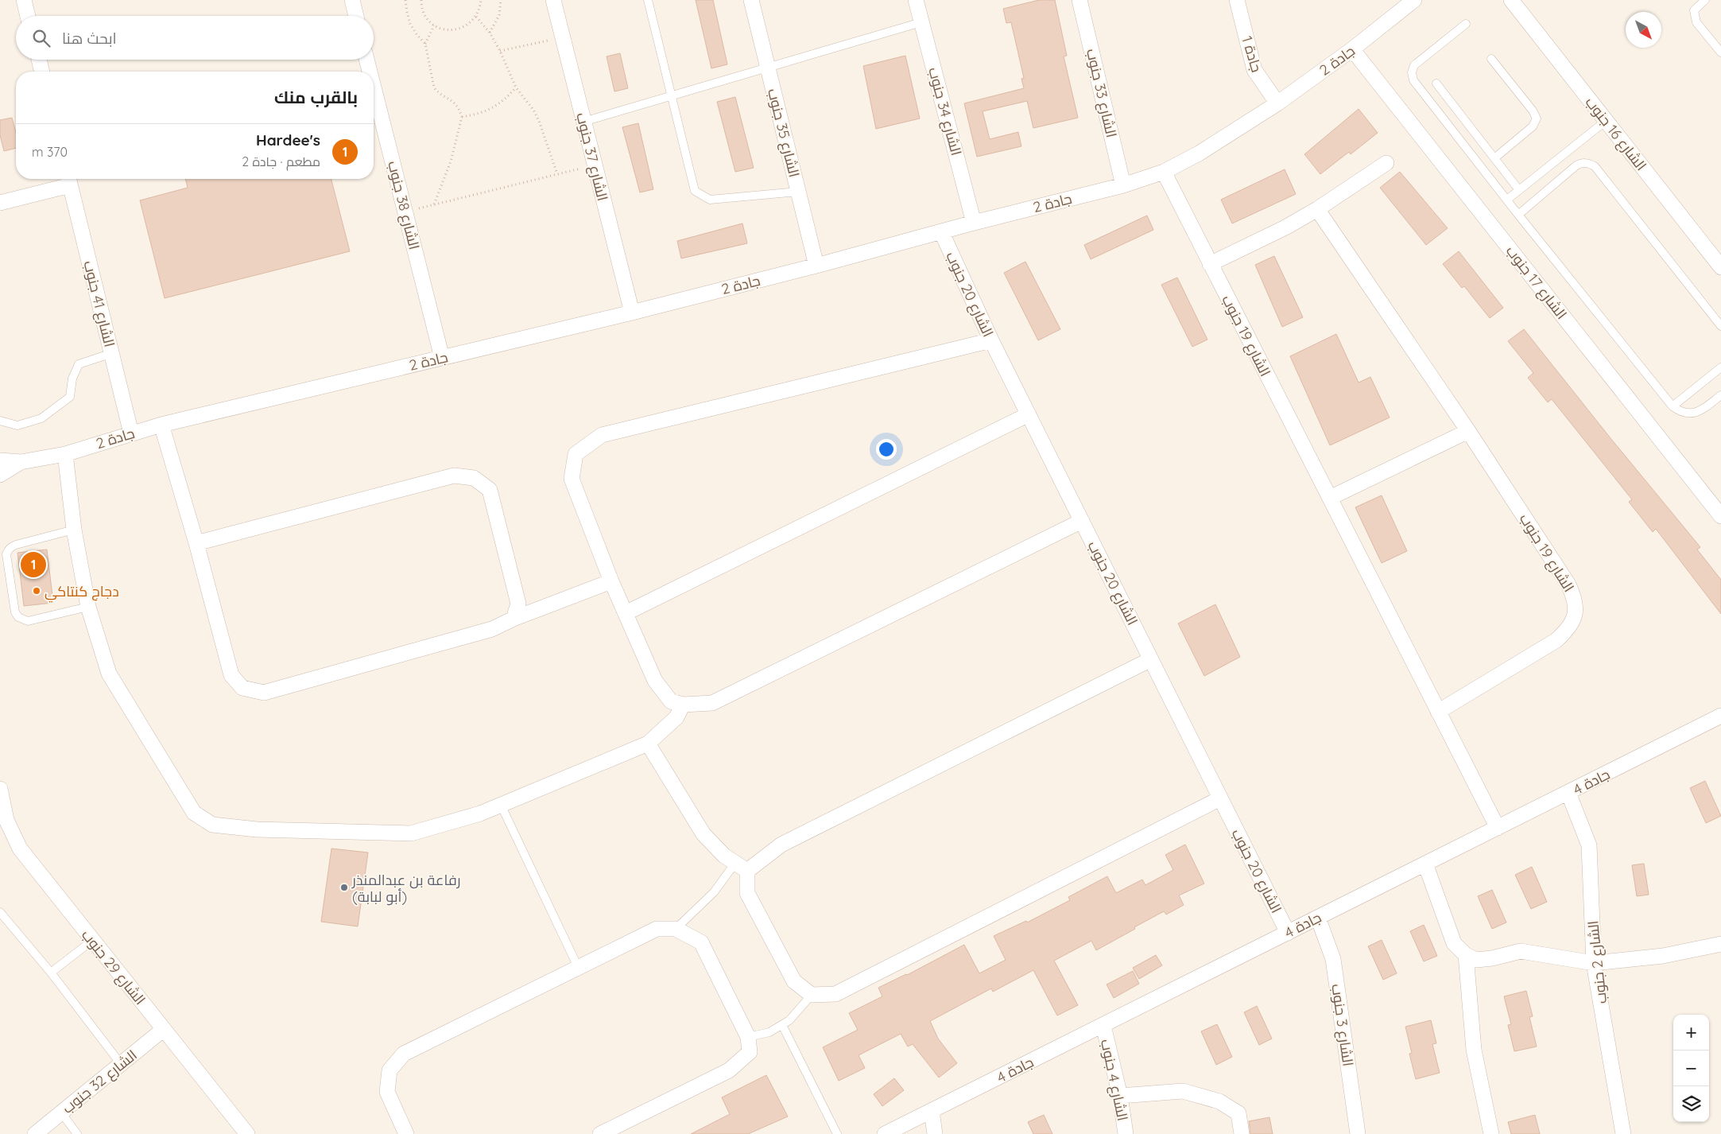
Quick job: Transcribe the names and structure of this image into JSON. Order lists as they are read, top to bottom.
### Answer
{
  "streets": {
    "street": [
      "جادة 1",
      "جادة 2",
      "الشارع 33 جنوب",
      "الشارع 34 جنوب",
      "الشارع 35 جنوب",
      "الشارع 16 جنوب",
      "الشارع 37 جنوب",
      "الشارع 38 جنوب",
      "الشارع 17 جنوب",
      "الشارع 20 جنوب",
      "الشارع 41 جنوب",
      "الشارع 19 جنوب",
      "جادة 4",
      "الشارع 2 جنوب",
      "الشارع 29 جنوب",
      "الشارع 3 جنوب",
      "الشارع 4 جنوب",
      "الشارع 32 جنوب"
    ]
  },
  "crossings": [
    ["جادة 1", "جادة 2"],
    ["جادة 2", "الشارع 33 جنوب"],
    ["جادة 2", "الشارع 34 جنوب"],
    ["جادة 2", "الشارع 35 جنوب"],
    ["جادة 2", "الشارع 37 جنوب"],
    ["جادة 2", "الشارع 38 جنوب"],
    ["جادة 2", "الشارع 17 جنوب"],
    ["جادة 2", "الشارع 20 جنوب"],
    ["جادة 2", "الشارع 41 جنوب"],
    ["جادة 2", "الشارع 19 جنوب"],
    ["الشارع 20 جنوب", "جادة 4"],
    ["الشارع 19 جنوب", "جادة 4"],
    ["جادة 4", "الشارع 2 جنوب"],
    ["جادة 4", "الشارع 3 جنوب"],
    ["جادة 4", "الشارع 4 جنوب"],
    ["الشارع 29 جنوب", "الشارع 32 جنوب"]
  ],
  "places": ["دجاج كنتاكي", "رفاعة بن عبدالمنذر (أبو لبابة)"],
  "north": "bottom right",
  "page": {
    "search": "ابحث هنا",
    "heading": "بالقرب منك",
    "list": [
      {
        "mark": "1",
        "name": "Hardee's",
        "note": "مطعم · جادة 2",
        "value": "370 m"
      }
    ],
    "pins": "1",
    "map_buttons": ["+", "−"]
  }
}
